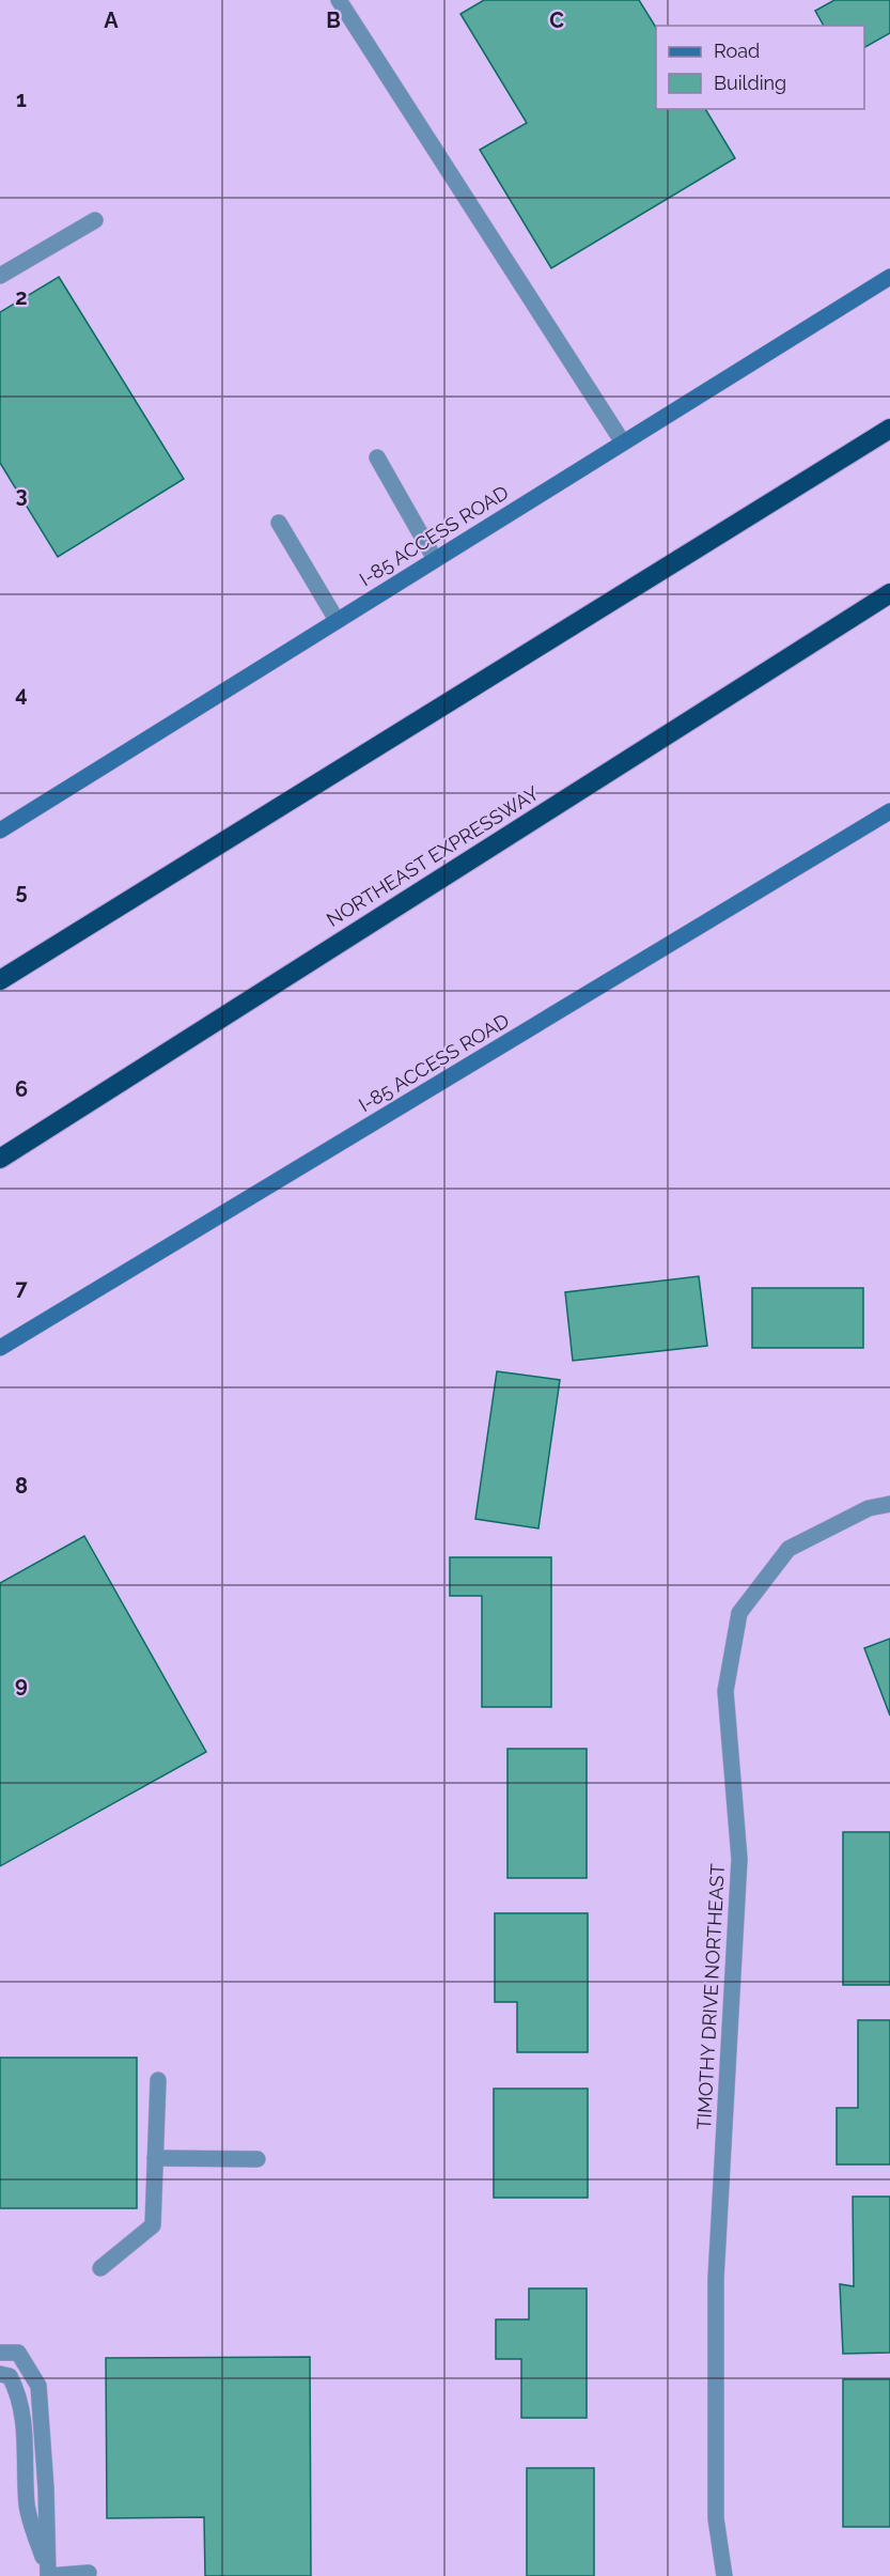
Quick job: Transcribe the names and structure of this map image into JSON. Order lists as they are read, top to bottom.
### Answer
{
  "streets": {
    "highway": ["NORTHEAST EXPRESSWAY"],
    "main road": ["I-85 ACCESS ROAD"],
    "street": ["TIMOTHY DRIVE NORTHEAST"]
  },
  "legend": ["Road", "Building"],
  "grid": {
    "columns": ["A", "B", "C"],
    "rows": [
      "1",
      "2",
      "3",
      "4",
      "5",
      "6",
      "7",
      "8",
      "9"
    ]
  }
}
